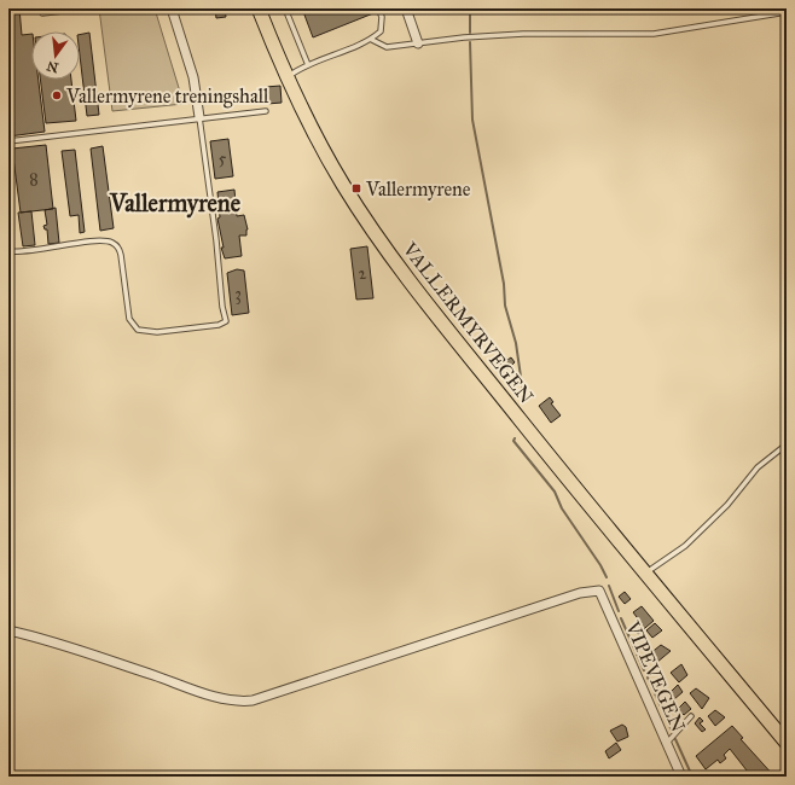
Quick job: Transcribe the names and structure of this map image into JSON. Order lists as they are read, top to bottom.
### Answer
{
  "streets": {
    "main road": ["VALLERMYRVEGEN"],
    "street": ["VIPEVEGEN"]
  },
  "districts": ["Vallermyrene"],
  "places": {
    "other": ["Vallermyrene treningshall"],
    "transit": ["Vallermyrene"]
  },
  "house_numbers": [
    "5",
    "8",
    "2",
    "3"
  ],
  "north": "bottom"
}
